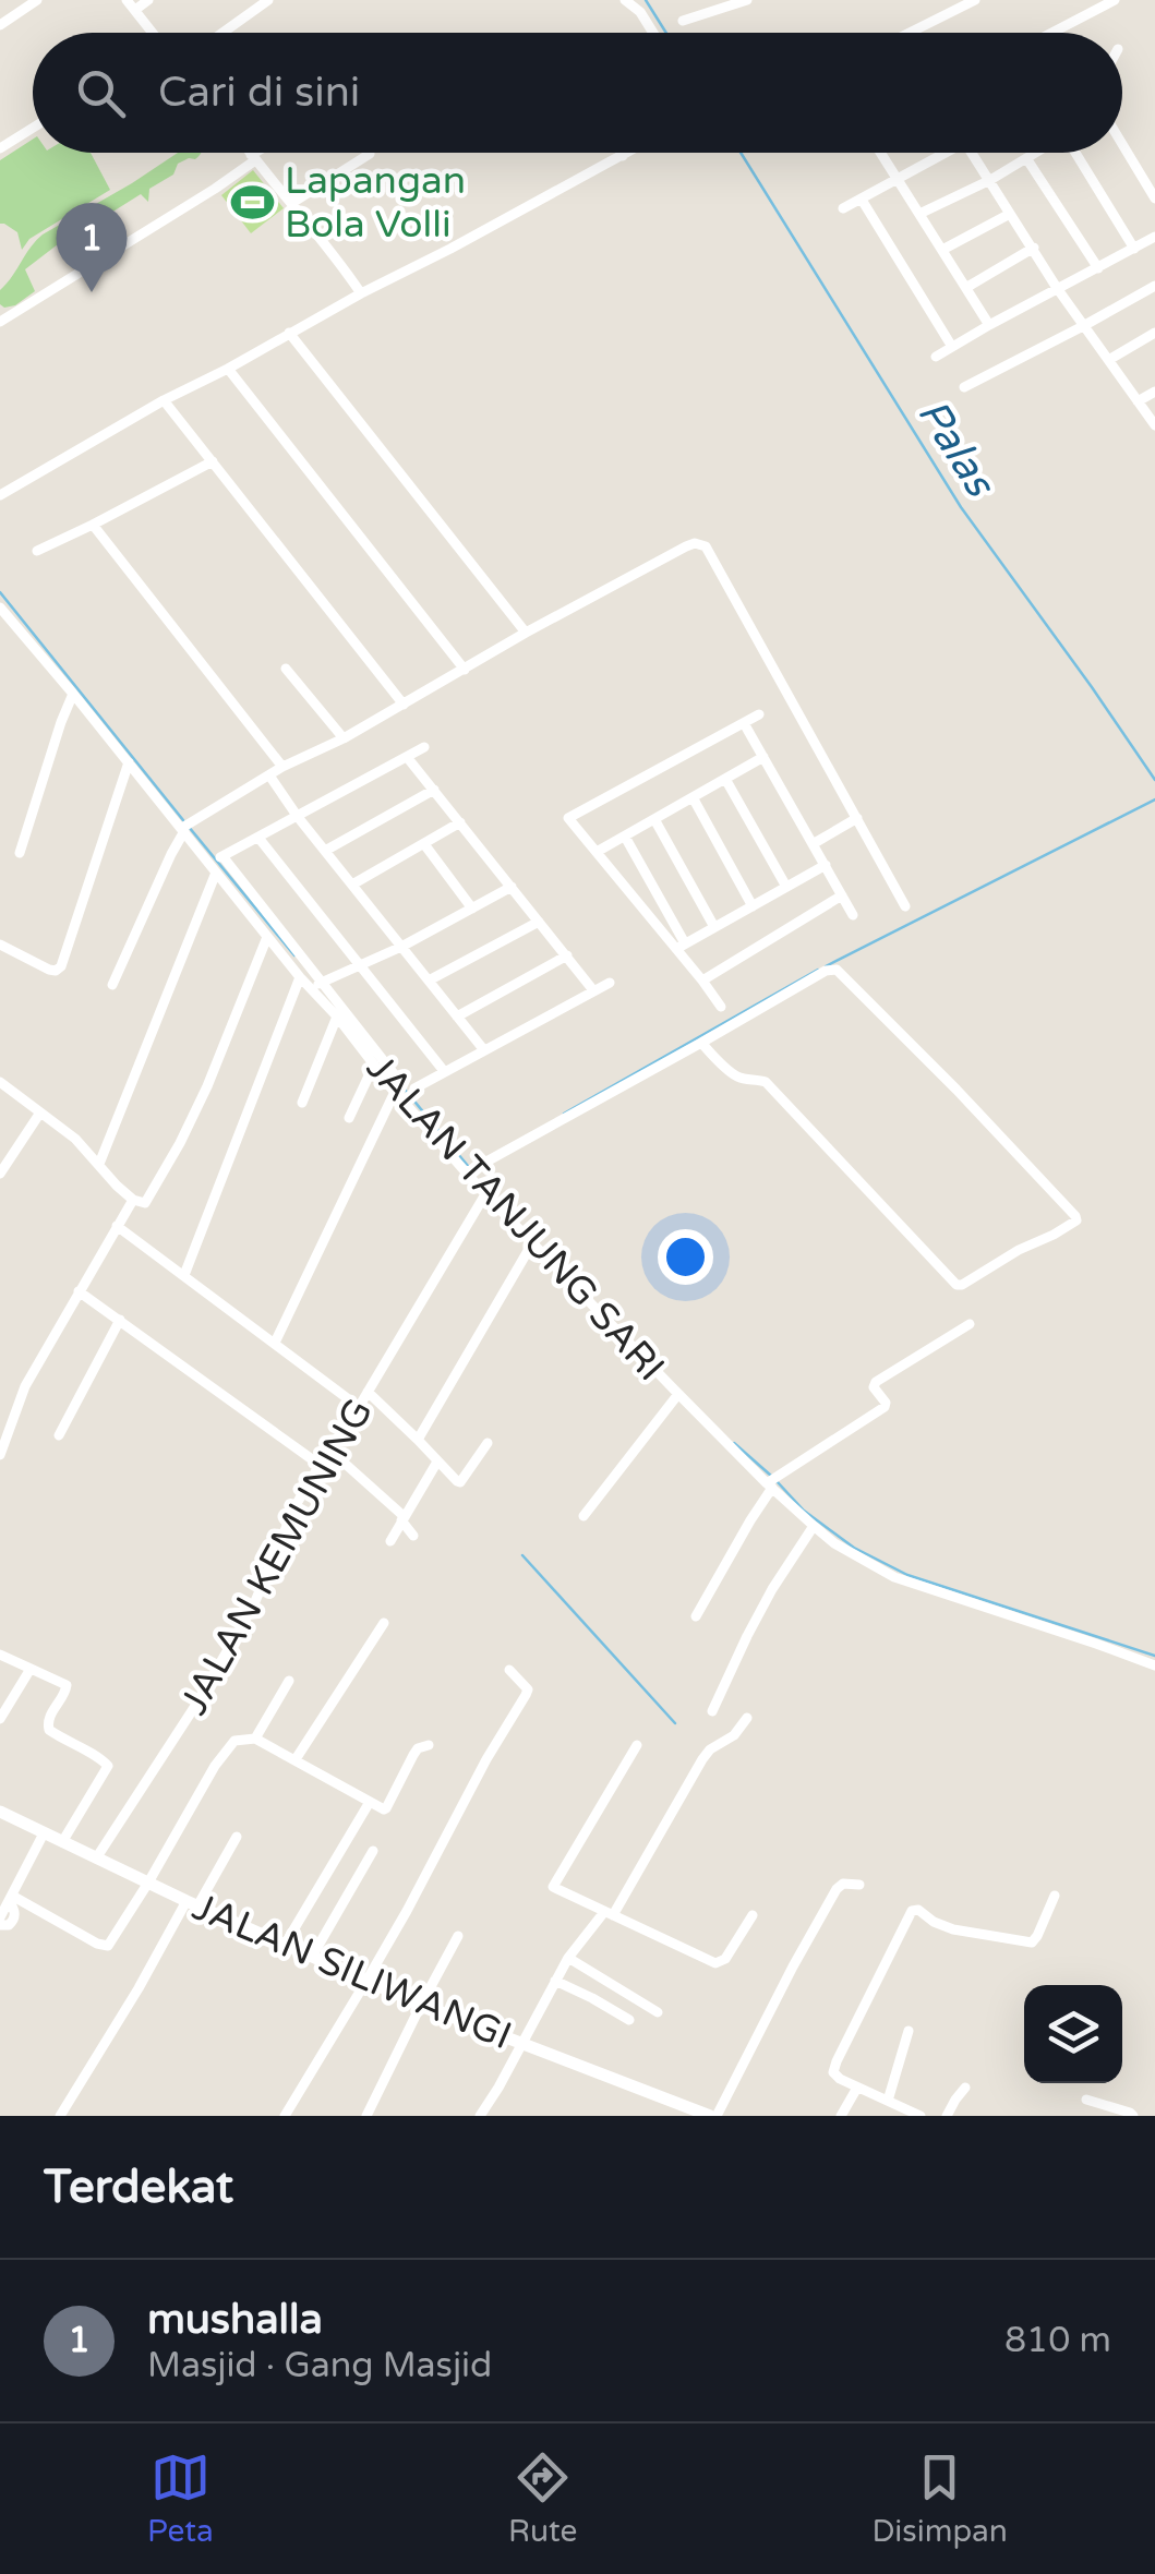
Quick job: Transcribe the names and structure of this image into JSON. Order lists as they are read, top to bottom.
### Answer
{
  "streets": {
    "street": ["JALAN TANJUNG SARI", "JALAN KEMUNING", "JALAN SILIWANGI"]
  },
  "crossings": [
    ["JALAN TANJUNG SARI", "JALAN KEMUNING"],
    ["JALAN KEMUNING", "JALAN SILIWANGI"]
  ],
  "water": ["Palas"],
  "places": {
    "sports": ["Lapangan Bola Volli"]
  },
  "page": {
    "search": "Cari di sini",
    "pins": "1",
    "heading": "Terdekat",
    "list": [
      {
        "mark": "1",
        "name": "mushalla",
        "note": "Masjid · Gang Masjid",
        "value": "810 m"
      }
    ],
    "nav": ["Peta", "Rute", "Disimpan"]
  }
}
